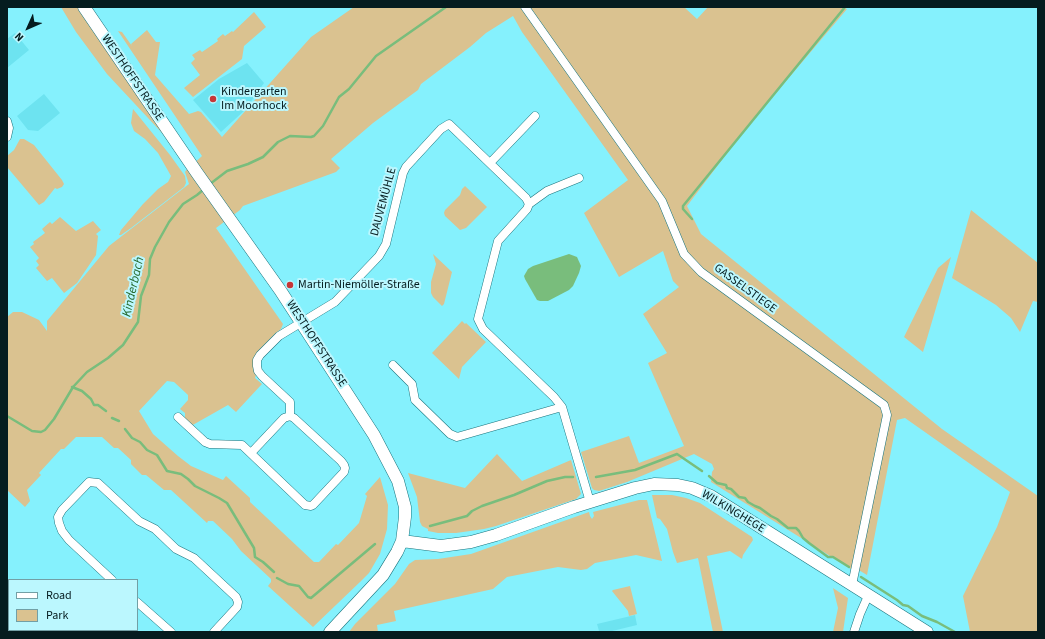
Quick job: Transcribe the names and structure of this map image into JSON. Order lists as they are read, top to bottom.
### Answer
{
  "streets": {
    "street": [
      "WESTHOFFSTRASSE",
      "DAUVEMÜHLE",
      "GASSELSTIEGE",
      "WILKINGHEGE"
    ]
  },
  "crossings": [
    ["WESTHOFFSTRASSE", "DAUVEMÜHLE"],
    ["WESTHOFFSTRASSE", "WILKINGHEGE"],
    ["GASSELSTIEGE", "WILKINGHEGE"]
  ],
  "water": ["Kinderbach"],
  "places": ["Kindergarten Im Moorhock", "Martin-Niemöller-Straße"],
  "legend": ["Road", "Park"],
  "north": "bottom left"
}
